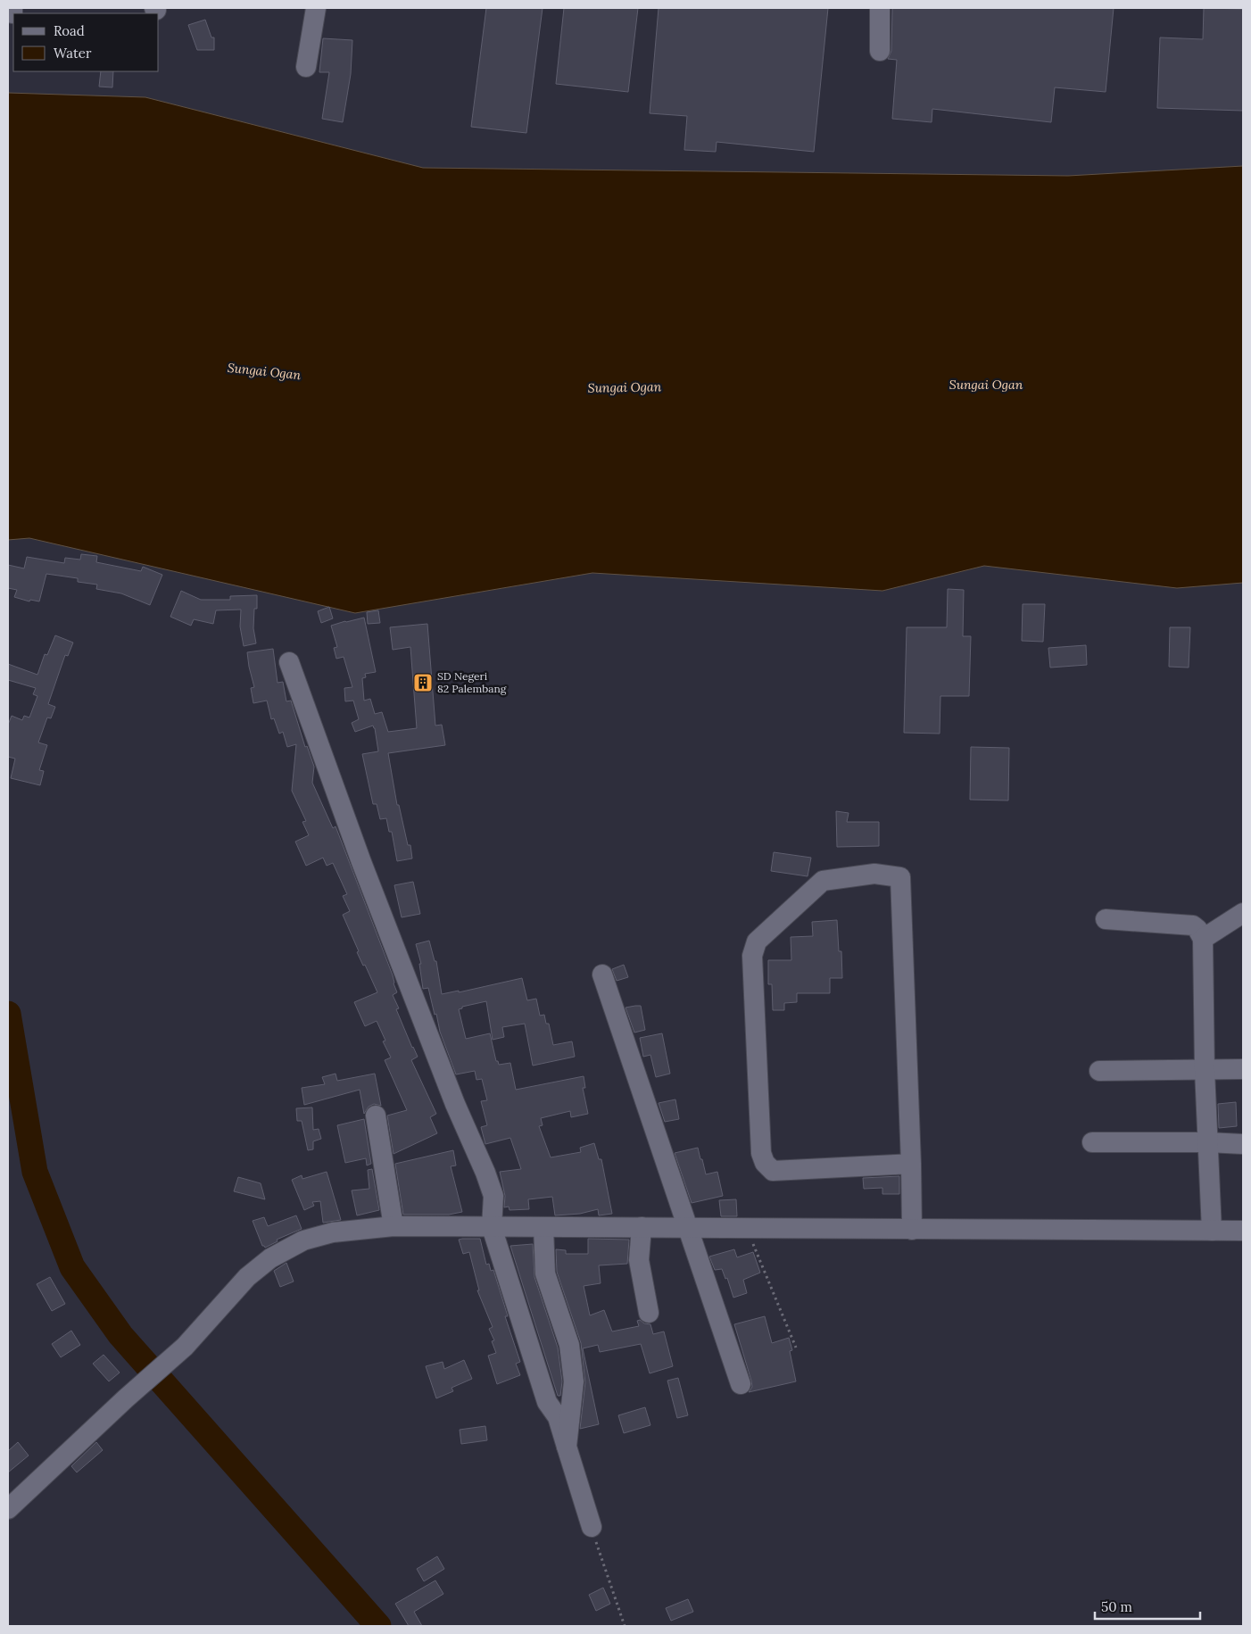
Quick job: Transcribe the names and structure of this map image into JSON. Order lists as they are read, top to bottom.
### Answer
{
  "water": ["Sungai Ogan"],
  "places": {
    "building": ["SD Negeri 82 Palembang"]
  },
  "legend": ["Road", "Water"],
  "scale_bar": "50 m"
}
